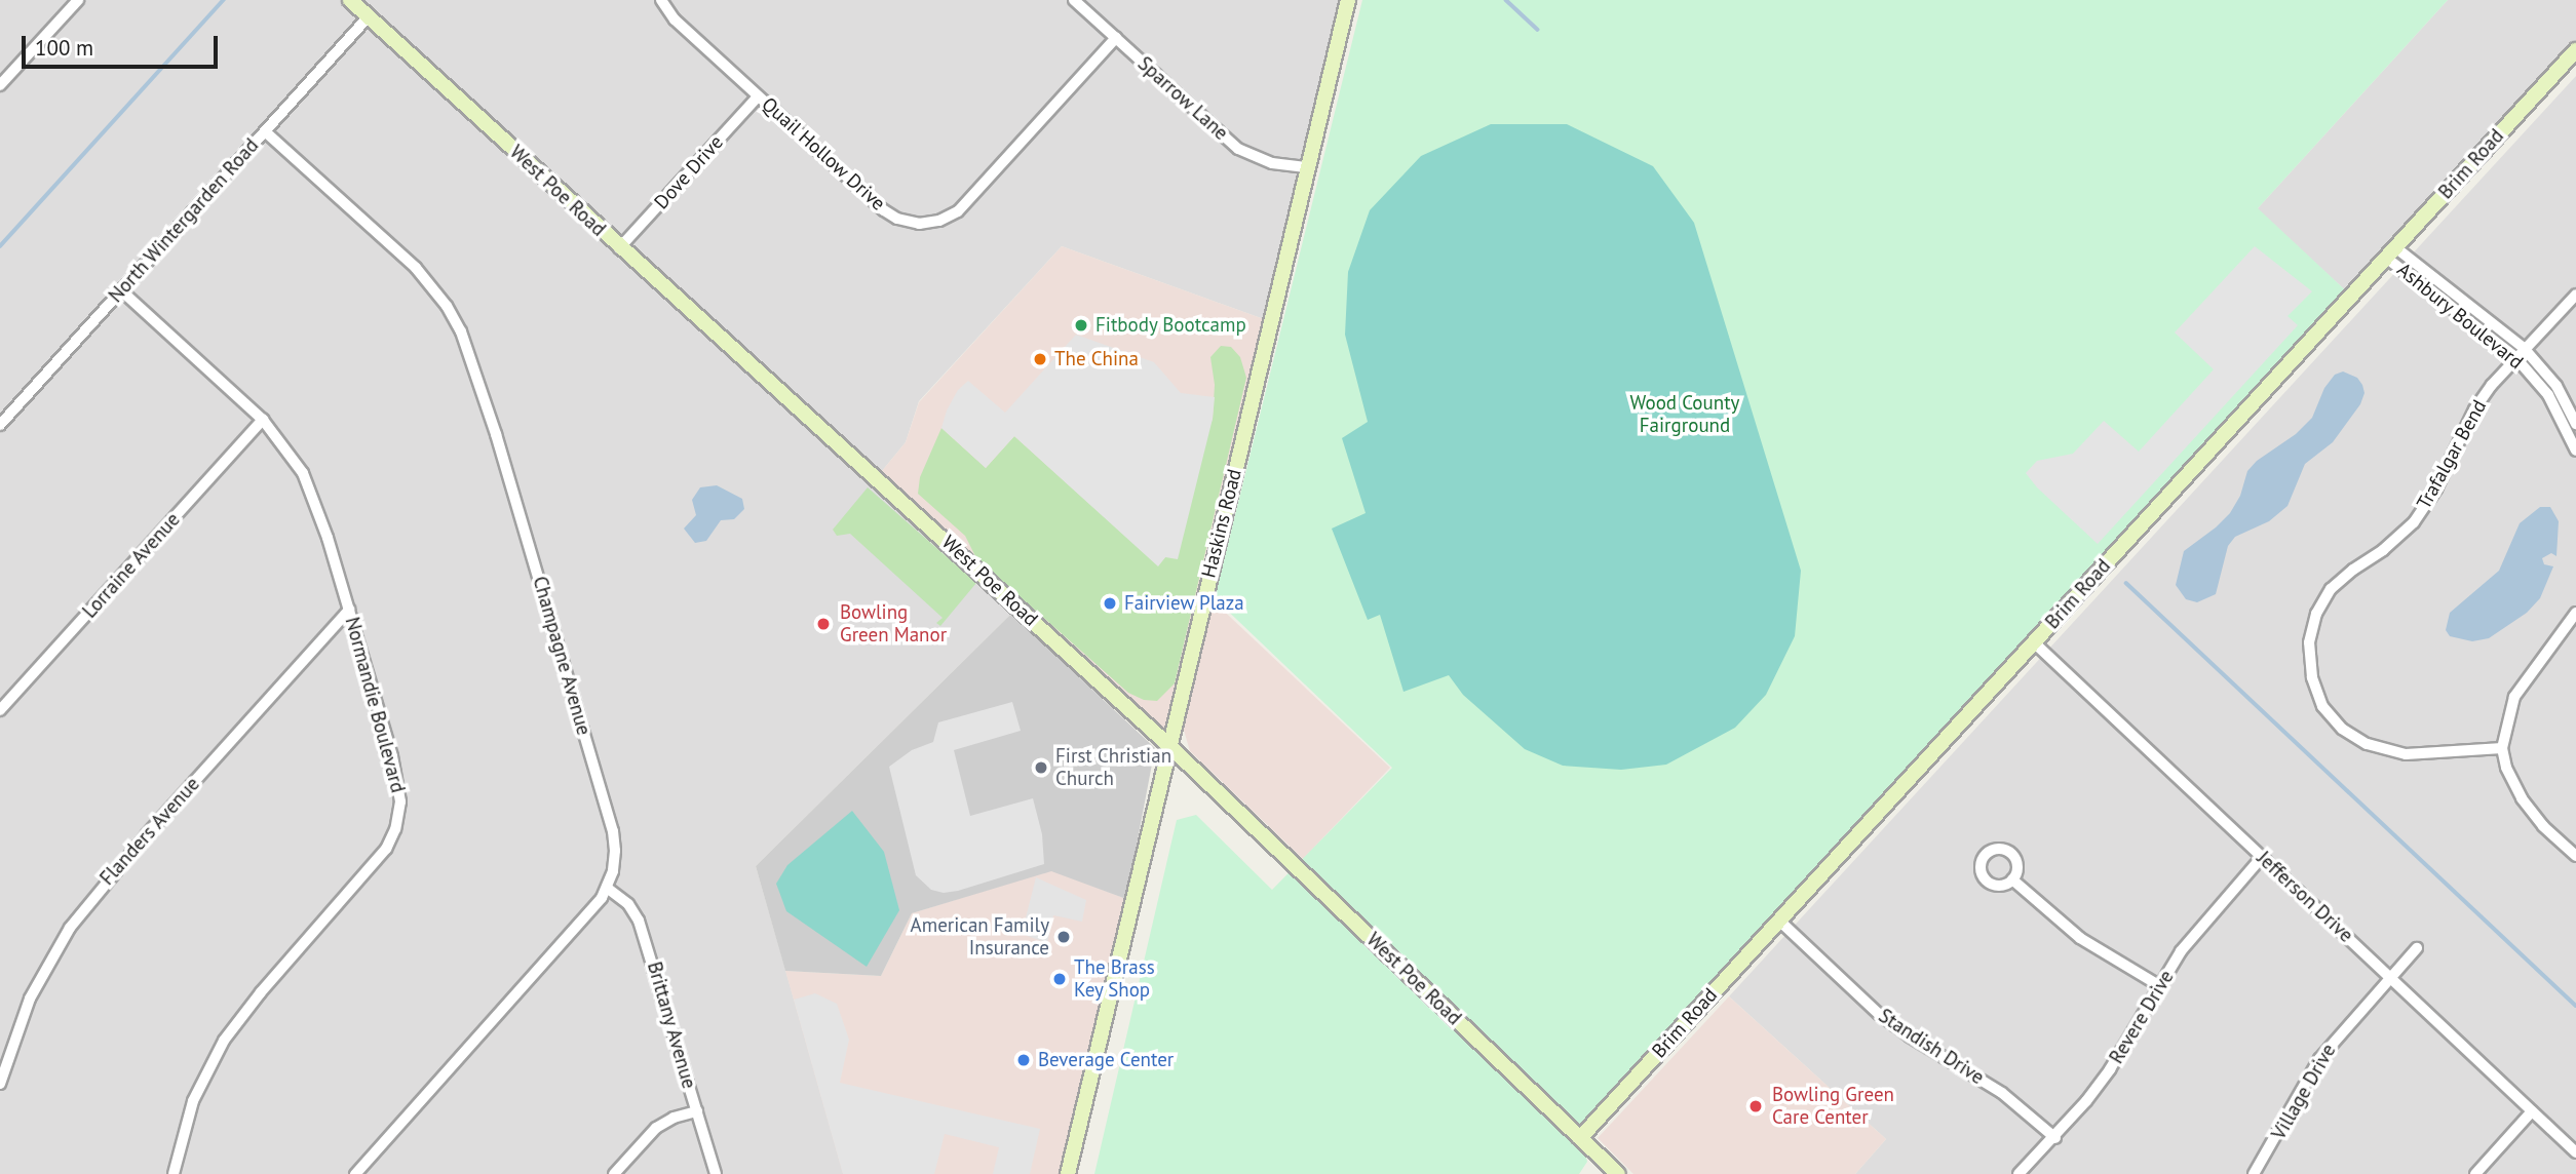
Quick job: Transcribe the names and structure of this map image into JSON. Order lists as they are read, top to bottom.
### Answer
{
  "streets": {
    "street": [
      "Sparrow Lane",
      "Quail Hollow Drive",
      "Brim Road",
      "Dove Drive",
      "West Poe Road",
      "North Wintergarden Road",
      "Ashbury Boulevard",
      "Trafalgar Bend",
      "Haskins Road",
      "Lorraine Avenue",
      "Champagne Avenue",
      "Normandie Boulevard",
      "Flanders Avenue",
      "Jefferson Drive",
      "Revere Drive",
      "Brittany Avenue",
      "Standish Drive",
      "Village Drive"
    ]
  },
  "crossings": [
    ["Sparrow Lane", "Quail Hollow Drive"],
    ["Sparrow Lane", "Haskins Road"],
    ["Quail Hollow Drive", "Dove Drive"],
    ["Brim Road", "West Poe Road"],
    ["Brim Road", "Ashbury Boulevard"],
    ["Brim Road", "Jefferson Drive"],
    ["Brim Road", "Standish Drive"],
    ["Dove Drive", "West Poe Road"],
    ["West Poe Road", "North Wintergarden Road"],
    ["West Poe Road", "Haskins Road"],
    ["North Wintergarden Road", "Champagne Avenue"],
    ["North Wintergarden Road", "Normandie Boulevard"],
    ["Ashbury Boulevard", "Trafalgar Bend"],
    ["Lorraine Avenue", "Normandie Boulevard"],
    ["Champagne Avenue", "Brittany Avenue"],
    ["Normandie Boulevard", "Flanders Avenue"],
    ["Jefferson Drive", "Revere Drive"],
    ["Jefferson Drive", "Village Drive"],
    ["Revere Drive", "Standish Drive"]
  ],
  "parks": ["Wood County Fairground"],
  "places": [
    "Fitbody Bootcamp",
    "The China",
    "Fairview Plaza",
    "Bowling Green Manor",
    "First Christian Church",
    "American Family Insurance",
    "The Brass Key Shop",
    "Beverage Center",
    "Bowling Green Care Center"
  ],
  "scale_bar": "100 m"
}
